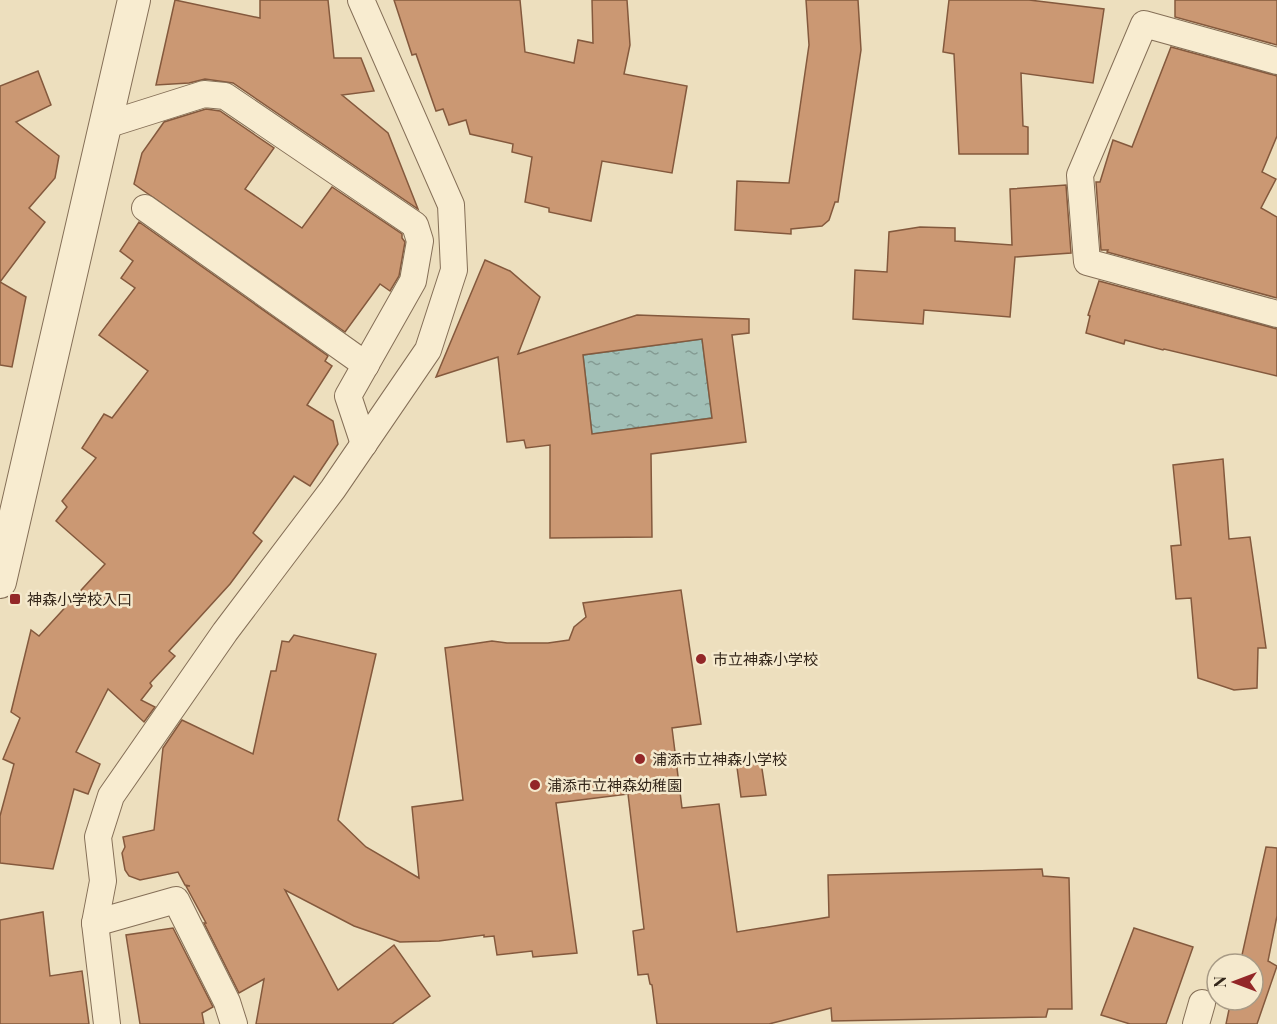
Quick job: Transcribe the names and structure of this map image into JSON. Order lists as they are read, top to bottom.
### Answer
{
  "places": {
    "transit": ["神森小学校入口"],
    "other": ["市立神森小学校", "浦添市立神森小学校", "浦添市立神森幼稚園"]
  },
  "north": "left"
}
